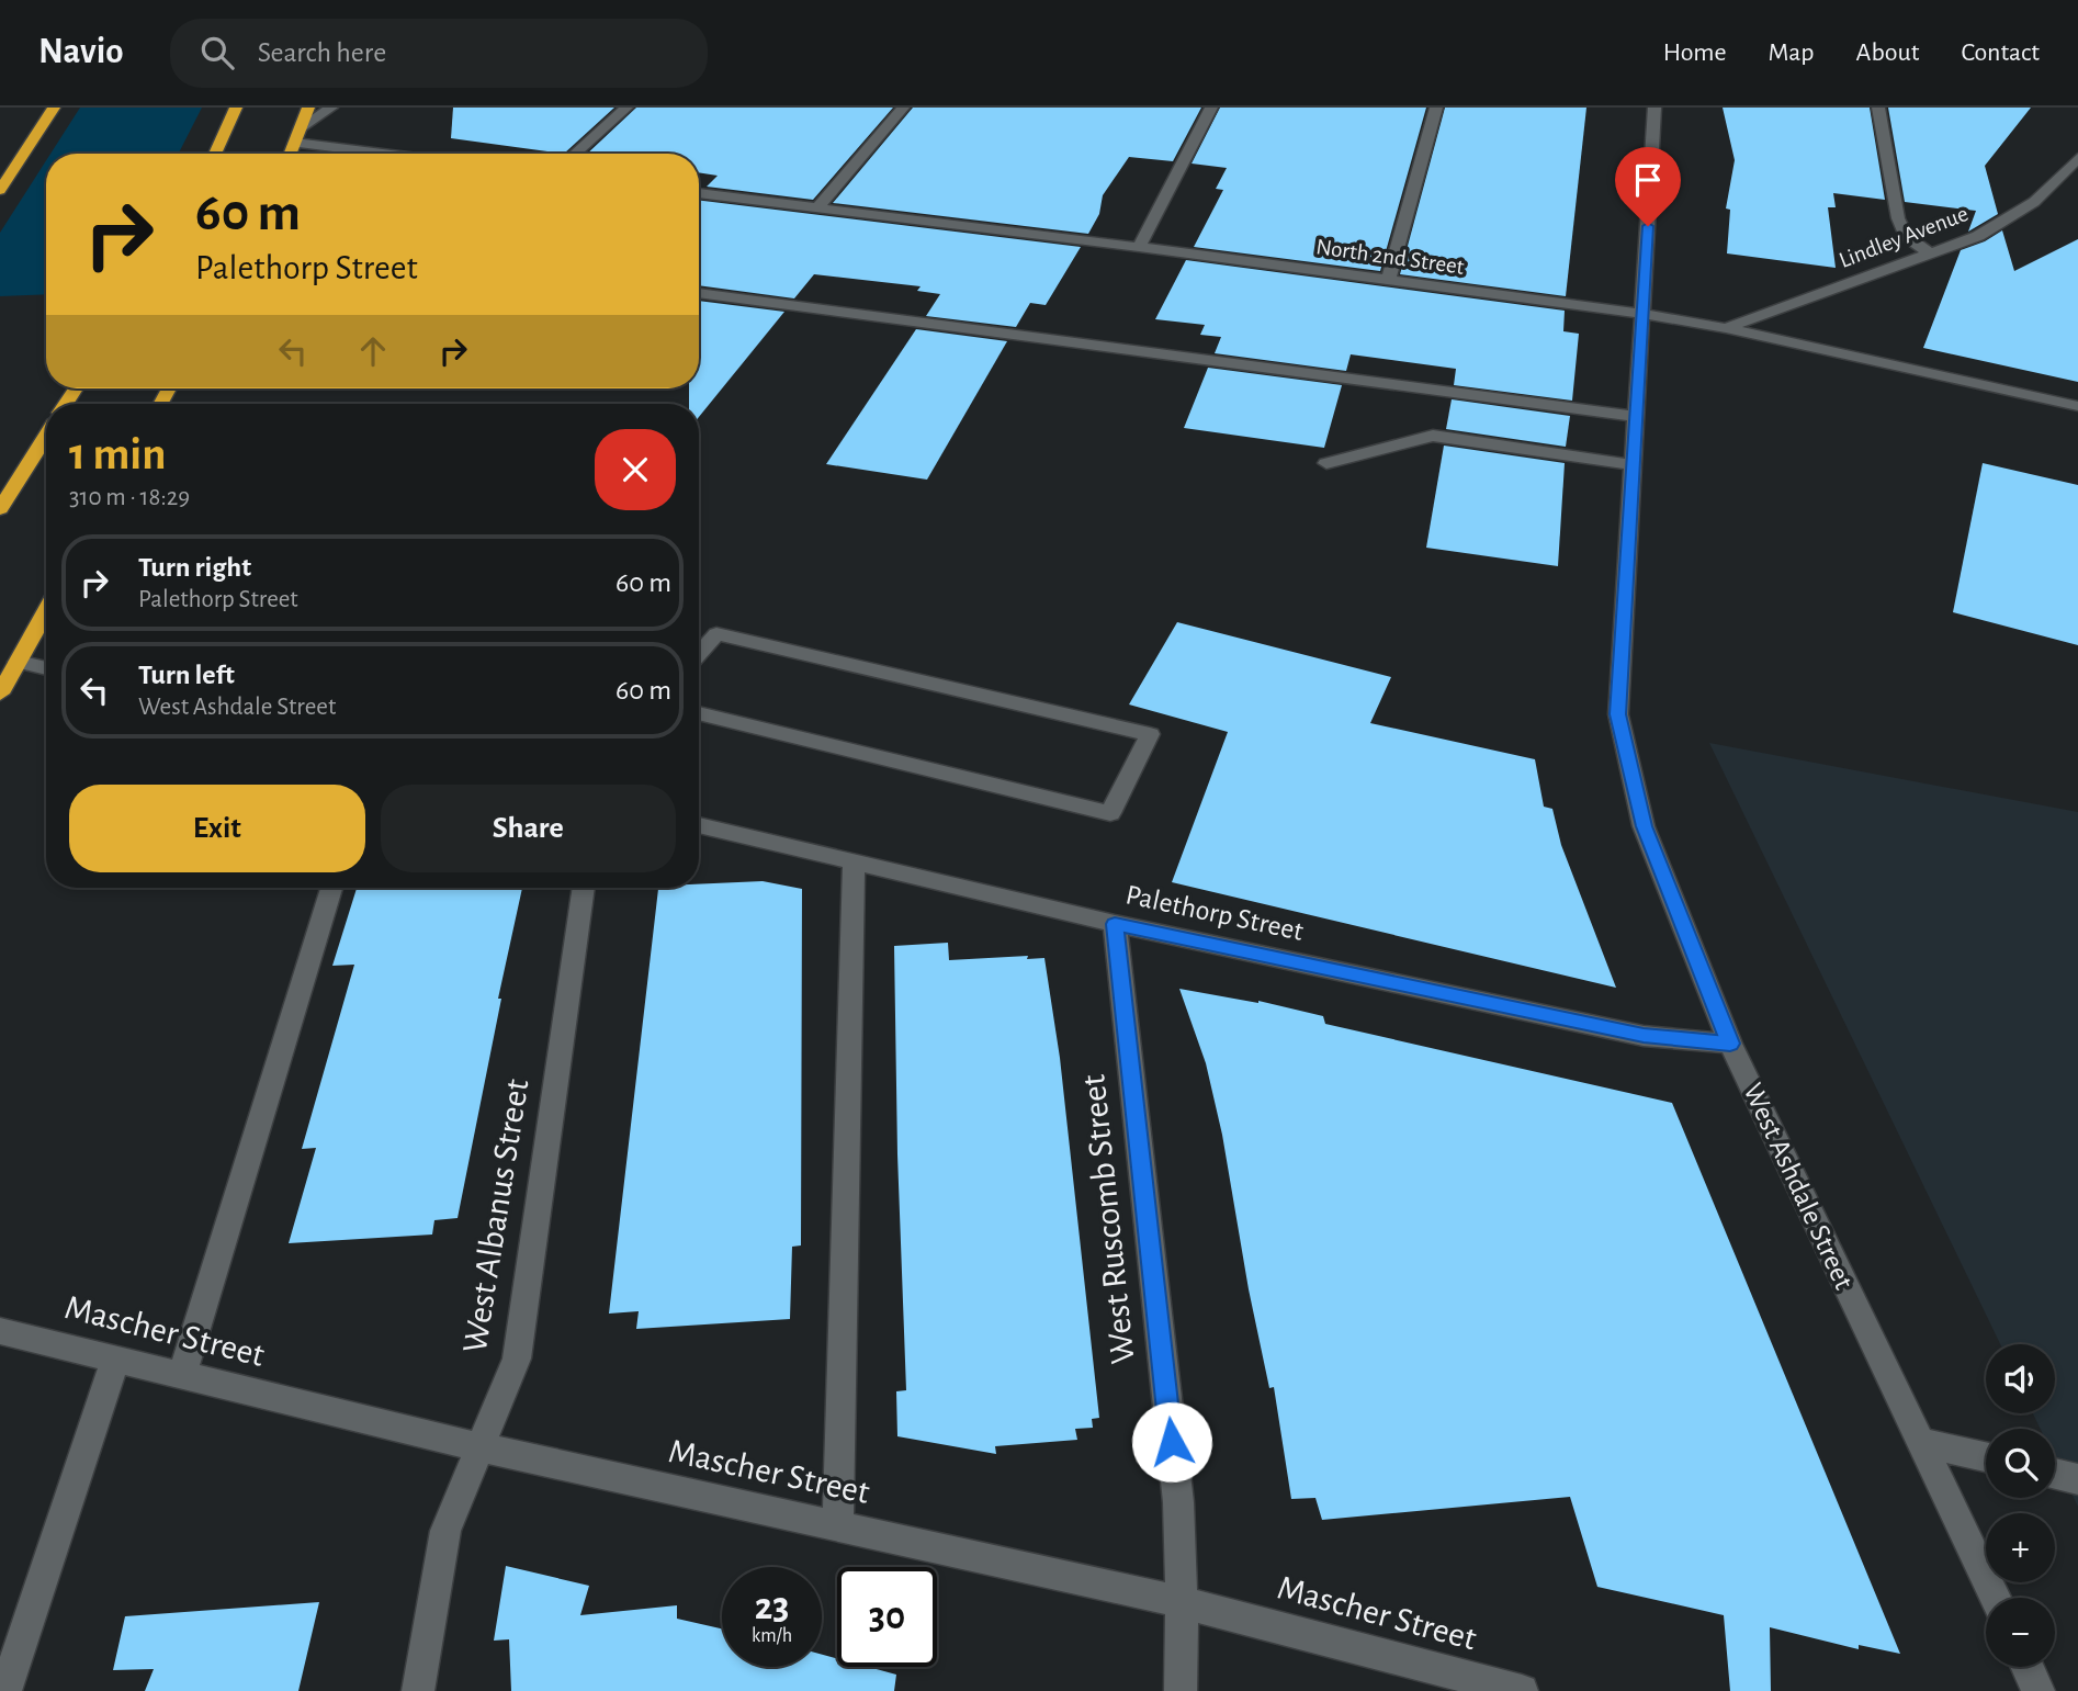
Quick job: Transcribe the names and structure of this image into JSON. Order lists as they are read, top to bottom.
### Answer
{
  "streets": {
    "street": [
      "Lindley Avenue",
      "North 2nd Street",
      "Palethorp Street",
      "West Ashdale Street",
      "West Albanus Street",
      "West Ruscomb Street",
      "Mascher Street"
    ]
  },
  "crossings": [
    ["Lindley Avenue", "North 2nd Street"],
    ["North 2nd Street", "West Ashdale Street"],
    ["Palethorp Street", "West Ashdale Street"],
    ["Palethorp Street", "West Ruscomb Street"],
    ["West Albanus Street", "Mascher Street"],
    ["West Ruscomb Street", "Mascher Street"]
  ],
  "page": {
    "header": "Navio",
    "search": "Search here",
    "nav": [
      "Home",
      "Map",
      "About",
      "Contact"
    ],
    "turn": ["60 m", "Palethorp Street"],
    "heading": ["1 min", "310 m · 18:29"],
    "list": [
      {
        "name": "Turn right",
        "note": "Palethorp Street",
        "value": "60 m"
      },
      {
        "name": "Turn left",
        "note": "West Ashdale Street",
        "value": "60 m"
      }
    ],
    "buttons": ["Exit", "Share"],
    "map_buttons": ["+", "−"],
    "speed": "23 km/h",
    "limit": "30"
  }
}
